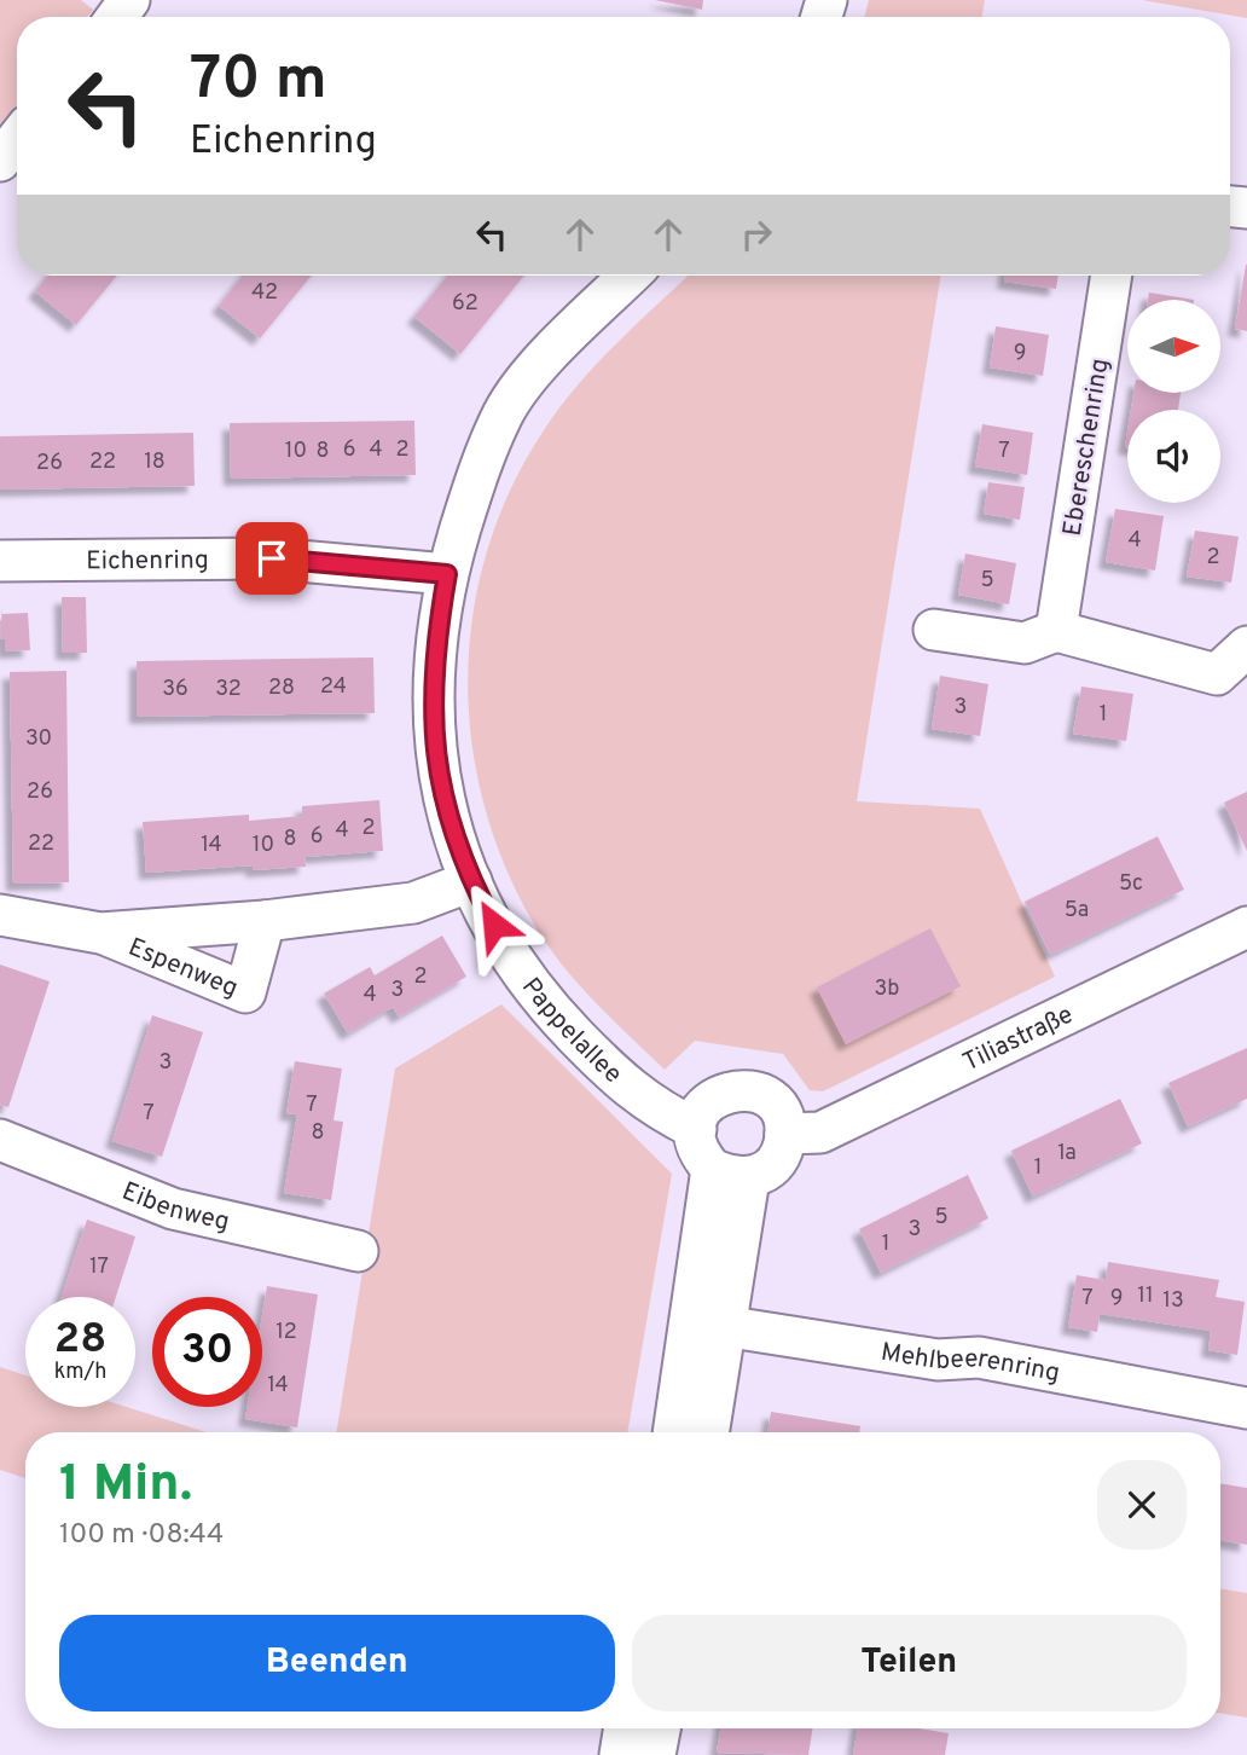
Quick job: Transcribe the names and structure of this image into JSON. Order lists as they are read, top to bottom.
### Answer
{
  "streets": {
    "street": [
      "Ebereschenring",
      "Eichenring",
      "Espenweg",
      "Pappelallee",
      "Tiliastraße",
      "Eibenweg",
      "Mehlbeerenring"
    ]
  },
  "crossings": [
    ["Eichenring", "Pappelallee"],
    ["Espenweg", "Pappelallee"],
    ["Pappelallee", "Tiliastraße"]
  ],
  "house_numbers": [
    "42",
    "62",
    "9",
    "6",
    "4",
    "2",
    "10",
    "8",
    "7",
    "22",
    "18",
    "26",
    "4",
    "2",
    "5",
    "24",
    "28",
    "36",
    "32",
    "3",
    "1",
    "30",
    "26",
    "2",
    "4",
    "6",
    "8",
    "22",
    "14",
    "10",
    "5c",
    "5a",
    "2",
    "3b",
    "3",
    "4",
    "3",
    "7",
    "7",
    "8",
    "1a",
    "1",
    "5",
    "3",
    "1",
    "17",
    "11",
    "7",
    "9",
    "13",
    "12",
    "14"
  ],
  "north": "right",
  "page": {
    "turn": ["70 m", "Eichenring"],
    "speed": "28 km/h",
    "limit": "30",
    "heading": ["1 Min.", "100 m · 08:44"],
    "buttons": ["Beenden", "Teilen"]
  }
}
